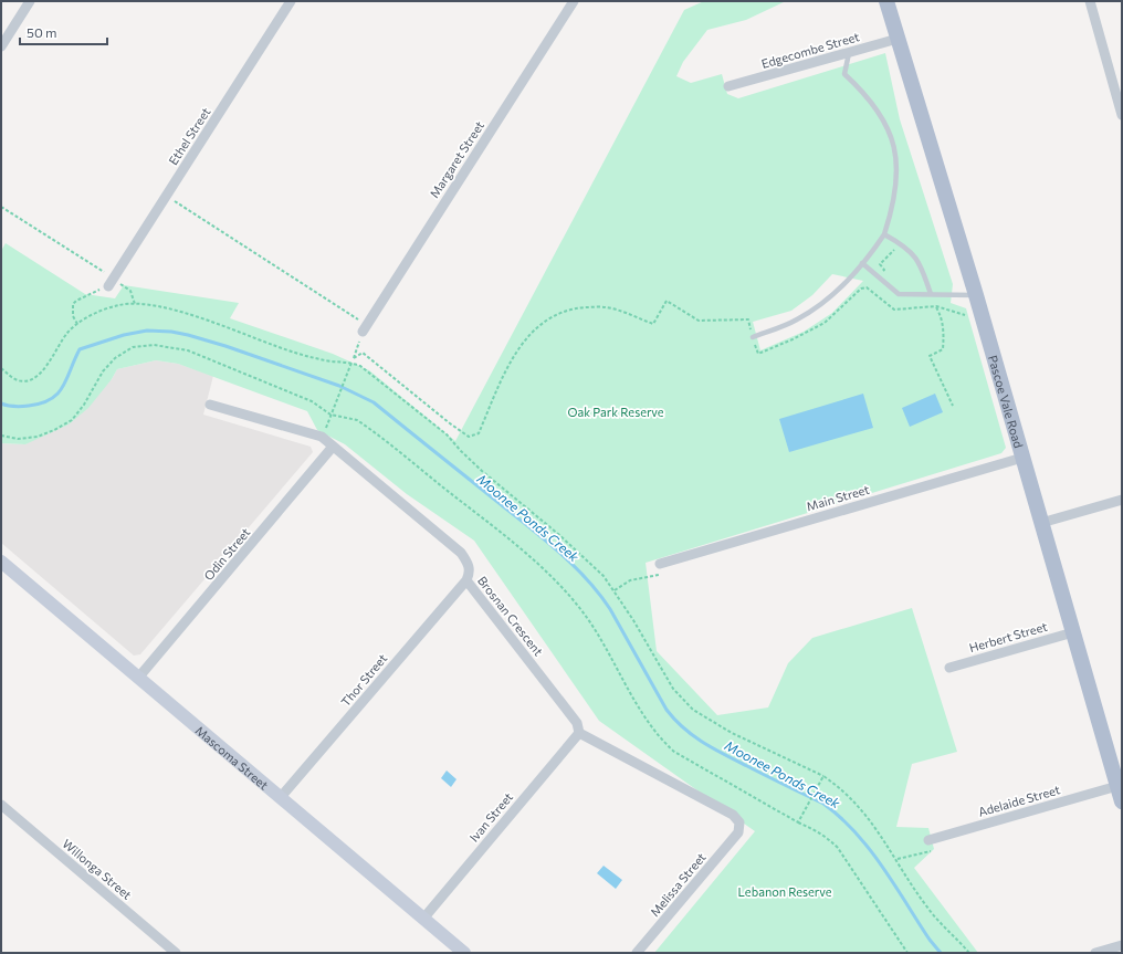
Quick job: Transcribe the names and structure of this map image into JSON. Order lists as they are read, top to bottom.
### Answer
{
  "streets": {
    "main road": ["Pascoe Vale Road", "Mascoma Street"],
    "street": [
      "Edgecombe Street",
      "Ethel Street",
      "Margaret Street",
      "Main Street",
      "Odin Street",
      "Brosnan Crescent",
      "Herbert Street",
      "Thor Street",
      "Adelaide Street",
      "Ivan Street",
      "Willonga Street",
      "Melissa Street"
    ]
  },
  "crossings": [
    ["Edgecombe Street", "Pascoe Vale Road"],
    ["Pascoe Vale Road", "Main Street"],
    ["Pascoe Vale Road", "Herbert Street"],
    ["Pascoe Vale Road", "Adelaide Street"],
    ["Odin Street", "Brosnan Crescent"],
    ["Odin Street", "Mascoma Street"],
    ["Brosnan Crescent", "Thor Street"],
    ["Brosnan Crescent", "Ivan Street"],
    ["Brosnan Crescent", "Melissa Street"],
    ["Thor Street", "Mascoma Street"],
    ["Mascoma Street", "Ivan Street"],
    ["Ivan Street", "Melissa Street"]
  ],
  "water": ["Moonee Ponds Creek"],
  "parks": ["Oak Park Reserve", "Lebanon Reserve"],
  "scale_bar": "50 m"
}
